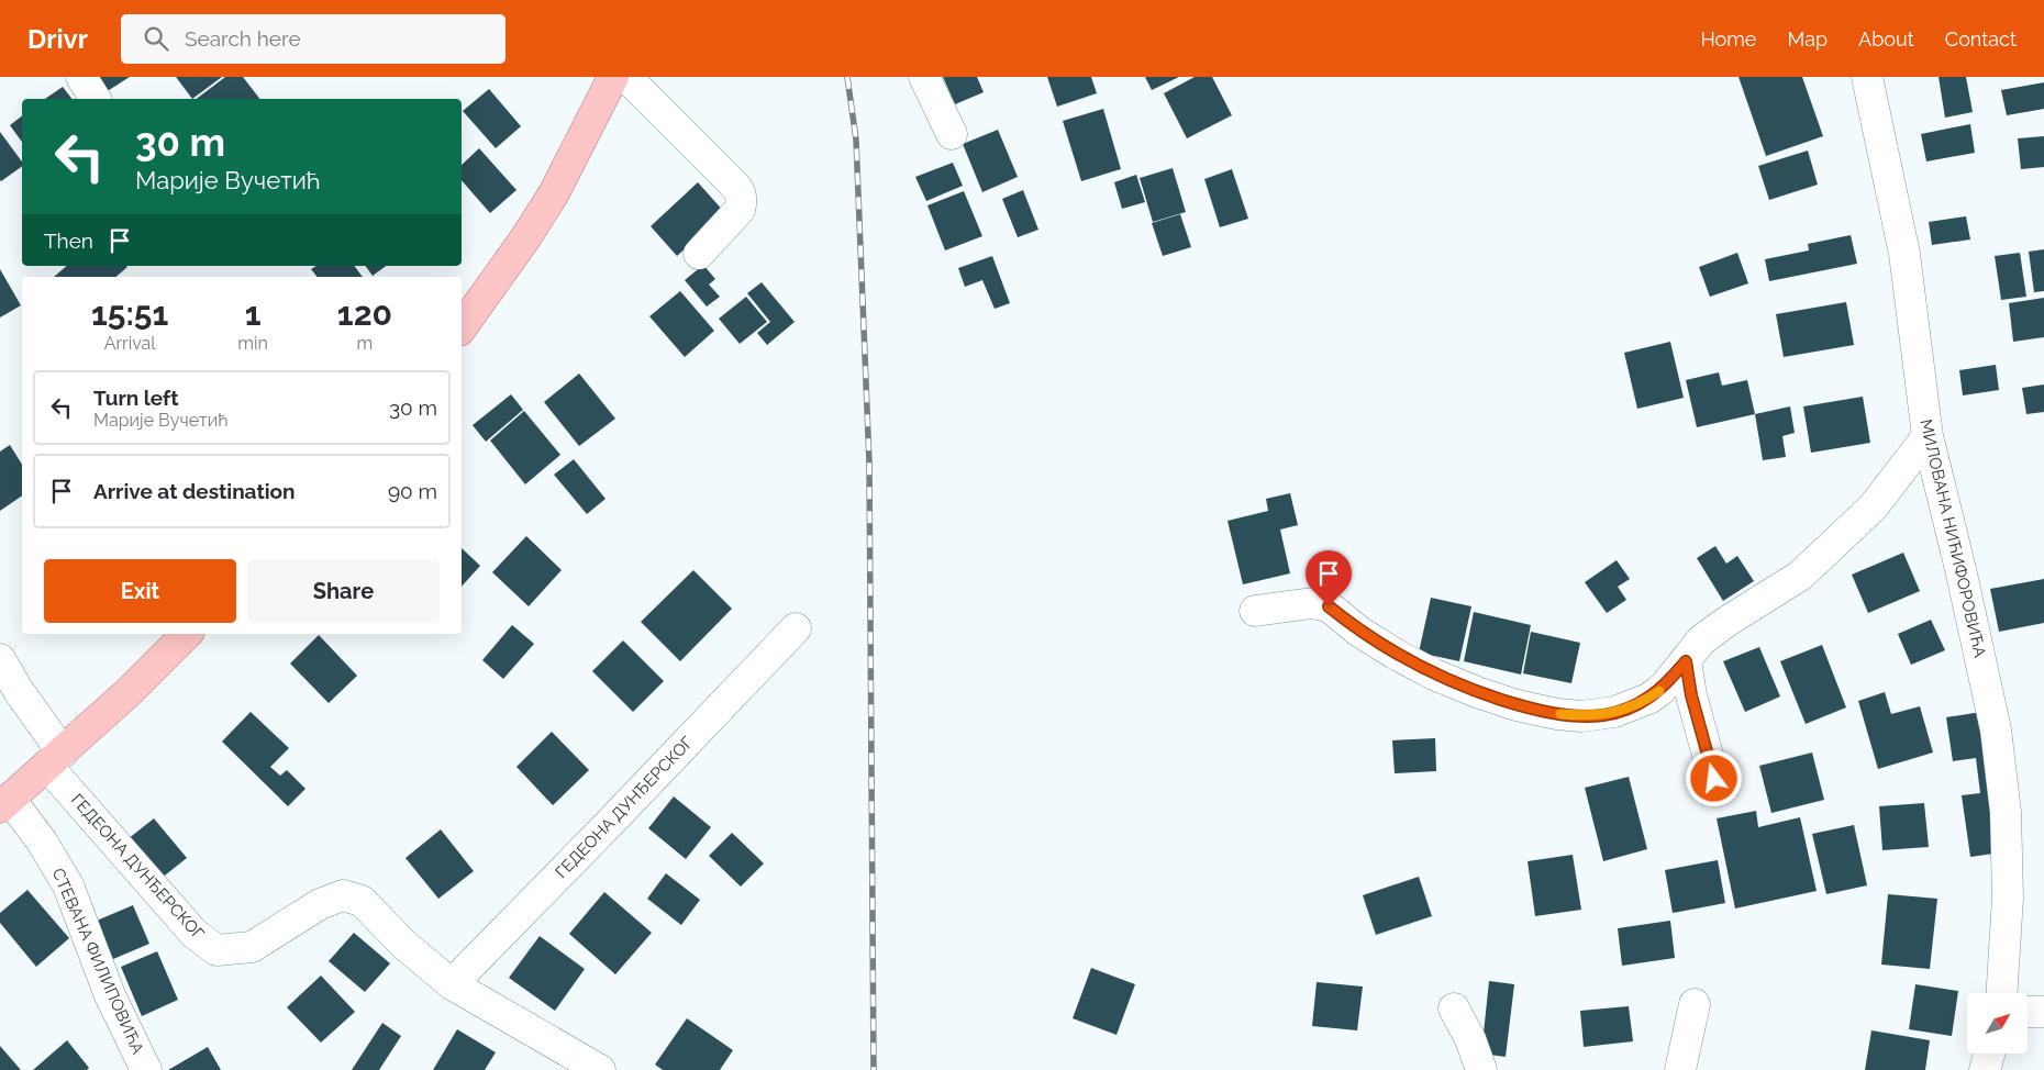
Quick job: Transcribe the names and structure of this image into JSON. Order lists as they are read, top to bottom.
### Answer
{
  "streets": {
    "main road": ["СТЕВАНА ФИЛИПОВИЋА"],
    "street": ["МИЛОВАНА НИЋИФОРОВИЋА", "ГЕДЕОНА ДУНЂЕРСКОГ"]
  },
  "crossings": [
    ["ГЕДЕОНА ДУНЂЕРСКОГ", "СТЕВАНА ФИЛИПОВИЋА"]
  ],
  "north": "top right",
  "page": {
    "header": "Drivr",
    "search": "Search here",
    "nav": [
      "Home",
      "Map",
      "About",
      "Contact"
    ],
    "turn": ["30 m", "Марије Вучетић"],
    "then": "Then",
    "eta": [
      "15:51",
      "Arrival",
      "1",
      "min",
      "120",
      "m"
    ],
    "list": [
      {
        "name": "Turn left",
        "note": "Марије Вучетић",
        "value": "30 m"
      },
      {
        "name": "Arrive at destination",
        "value": "90 m"
      }
    ],
    "buttons": ["Exit", "Share"]
  }
}
